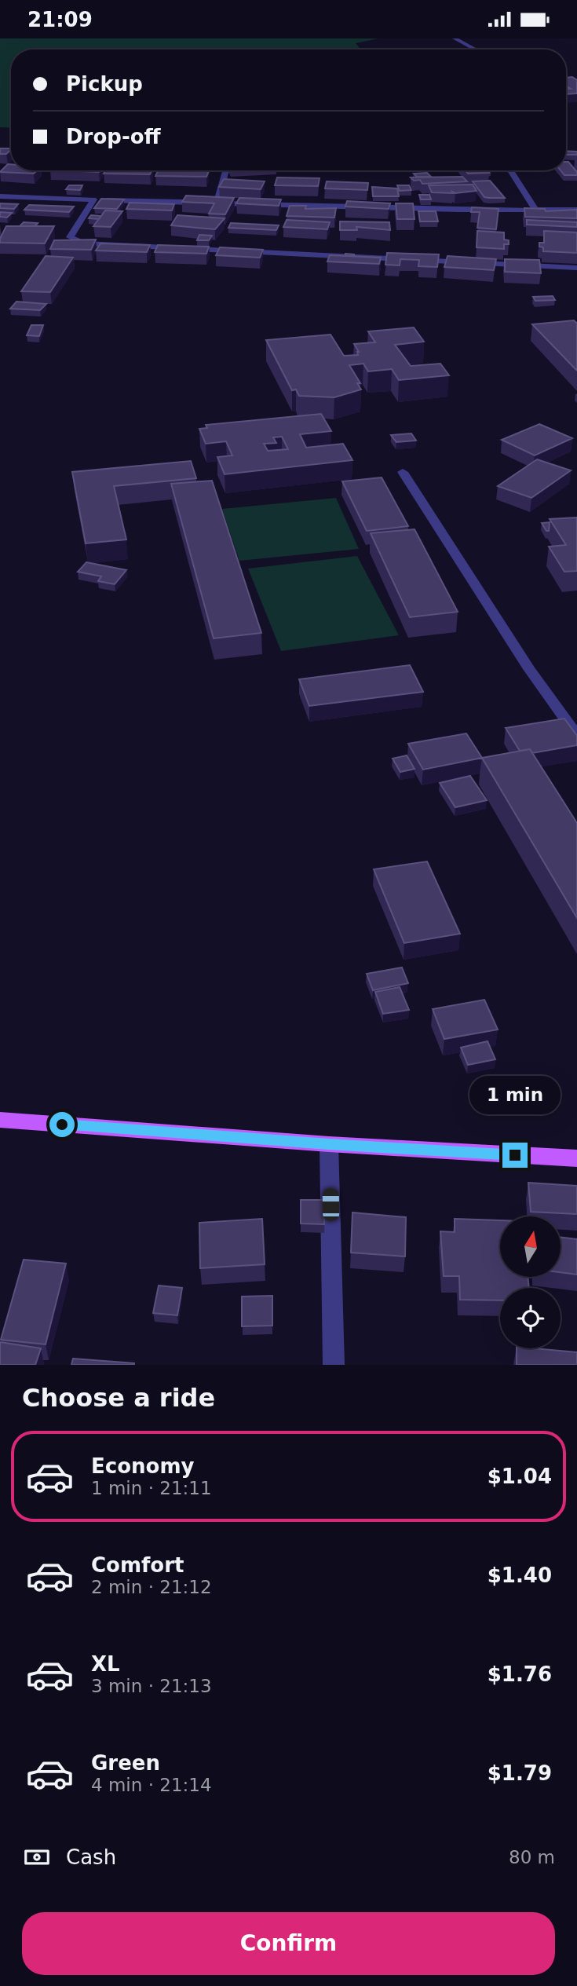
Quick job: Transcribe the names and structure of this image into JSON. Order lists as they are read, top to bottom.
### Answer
{
  "north": "top",
  "page": {
    "status": "21:09",
    "banner": ["Pickup", "Drop-off"],
    "bubble": "1 min",
    "heading": "Choose a ride",
    "list": [
      {
        "name": "Economy",
        "note": "1 min · 21:11",
        "value": "$1.04"
      },
      {
        "name": "Comfort",
        "note": "2 min · 21:12",
        "value": "$1.40"
      },
      {
        "name": "XL",
        "note": "3 min · 21:13",
        "value": "$1.76"
      },
      {
        "name": "Green",
        "note": "4 min · 21:14",
        "value": "$1.79"
      }
    ],
    "pay": ["Cash", "80 m"],
    "buttons": "Confirm"
  }
}
